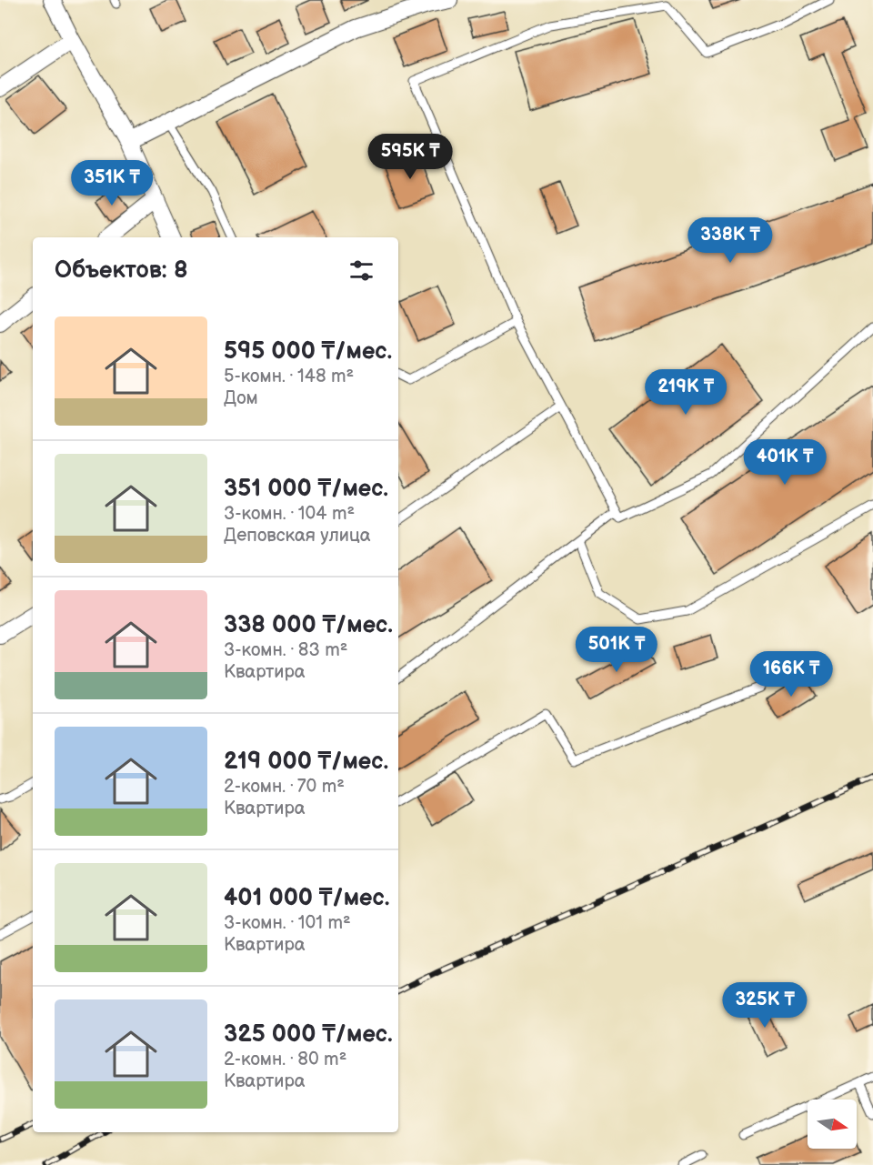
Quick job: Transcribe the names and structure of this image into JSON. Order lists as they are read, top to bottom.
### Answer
{
  "north": "right",
  "page": {
    "price": [
      "595K ₸",
      "351K ₸",
      "338K ₸",
      "219K ₸",
      "401K ₸",
      "501K ₸",
      "166K ₸",
      "325K ₸"
    ],
    "heading": "Объектов: 8",
    "list": [
      {
        "name": "595 000 ₸/мес.",
        "note": "5-комн. · 148 m² · Дом"
      },
      {
        "name": "351 000 ₸/мес.",
        "note": "3-комн. · 104 m² · Деповская улица"
      },
      {
        "name": "338 000 ₸/мес.",
        "note": "3-комн. · 83 m² · Квартира"
      },
      {
        "name": "219 000 ₸/мес.",
        "note": "2-комн. · 70 m² · Квартира"
      },
      {
        "name": "401 000 ₸/мес.",
        "note": "3-комн. · 101 m² · Квартира"
      },
      {
        "name": "325 000 ₸/мес.",
        "note": "2-комн. · 80 m² · Квартира"
      }
    ]
  }
}
